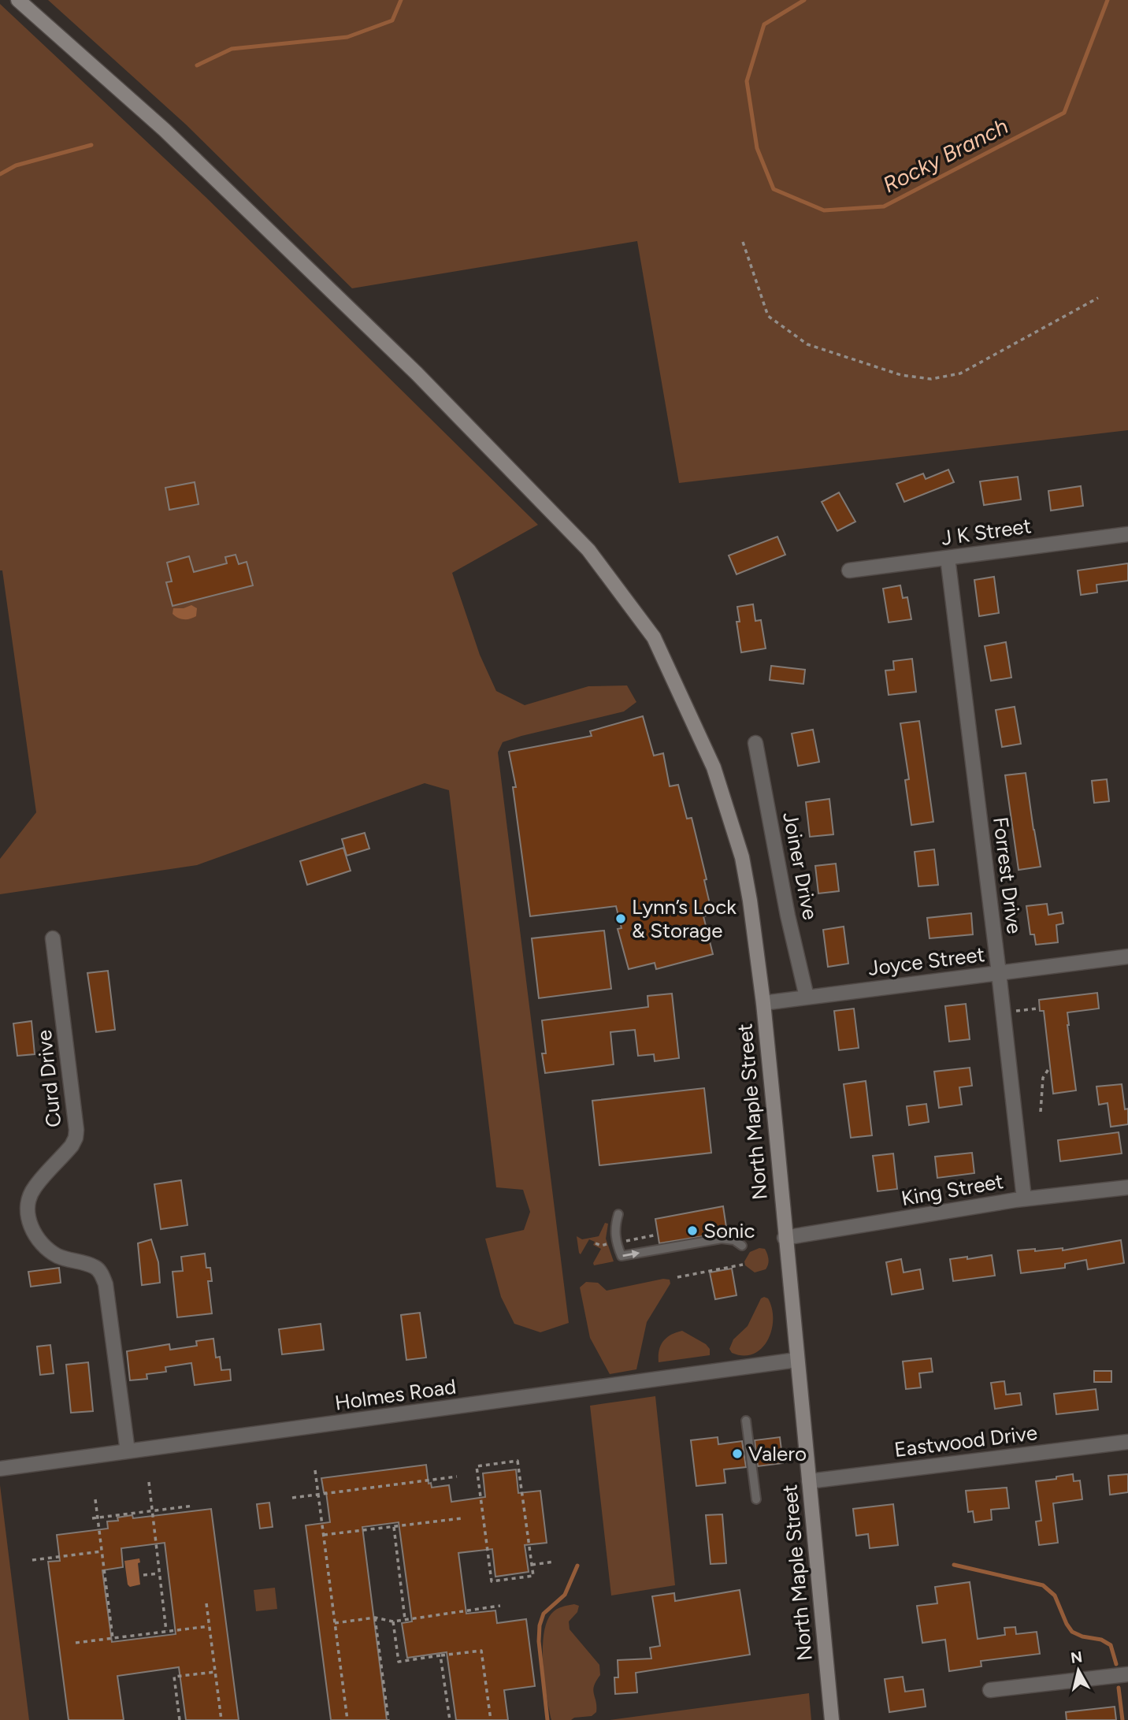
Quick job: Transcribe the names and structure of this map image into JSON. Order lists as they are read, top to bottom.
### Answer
{
  "streets": {
    "main road": ["North Maple Street"],
    "street": [
      "J K Street",
      "Joiner Drive",
      "Forrest Drive",
      "Joyce Street",
      "Curd Drive",
      "King Street",
      "Holmes Road",
      "Eastwood Drive"
    ]
  },
  "crossings": [
    ["J K Street", "Forrest Drive"],
    ["Joiner Drive", "Joyce Street"],
    ["Forrest Drive", "Joyce Street"],
    ["Forrest Drive", "King Street"],
    ["Joyce Street", "North Maple Street"],
    ["Curd Drive", "Holmes Road"],
    ["North Maple Street", "King Street"],
    ["North Maple Street", "Holmes Road"],
    ["North Maple Street", "Eastwood Drive"]
  ],
  "water": ["Rocky Branch"],
  "places": ["Lynn’s Lock & Storage", "Sonic", "Valero"],
  "north": "top"
}
